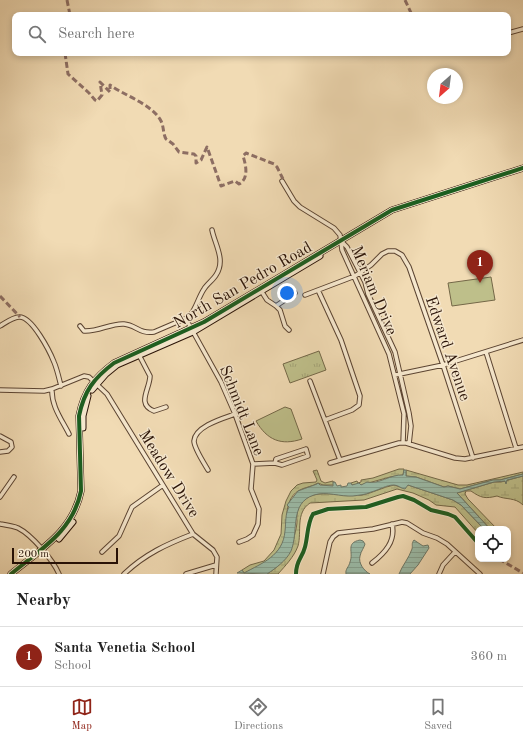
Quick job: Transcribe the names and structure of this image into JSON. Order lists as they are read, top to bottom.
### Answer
{
  "streets": {
    "main road": ["North San Pedro Road"],
    "street": [
      "Meriam Drive",
      "Edward Avenue",
      "Schmidt Lane",
      "Meadow Drive"
    ]
  },
  "crossings": [
    ["North San Pedro Road", "Meriam Drive"],
    ["North San Pedro Road", "Schmidt Lane"],
    ["North San Pedro Road", "Meadow Drive"],
    ["Meriam Drive", "Edward Avenue"]
  ],
  "scale_bar": "200 m",
  "north": "bottom left",
  "page": {
    "search": "Search here",
    "pins": "1",
    "scale": "200 m",
    "heading": "Nearby",
    "list": [
      {
        "mark": "1",
        "name": "Santa Venetia School",
        "note": "School",
        "value": "360 m"
      }
    ],
    "nav": ["Map", "Directions", "Saved"]
  }
}
